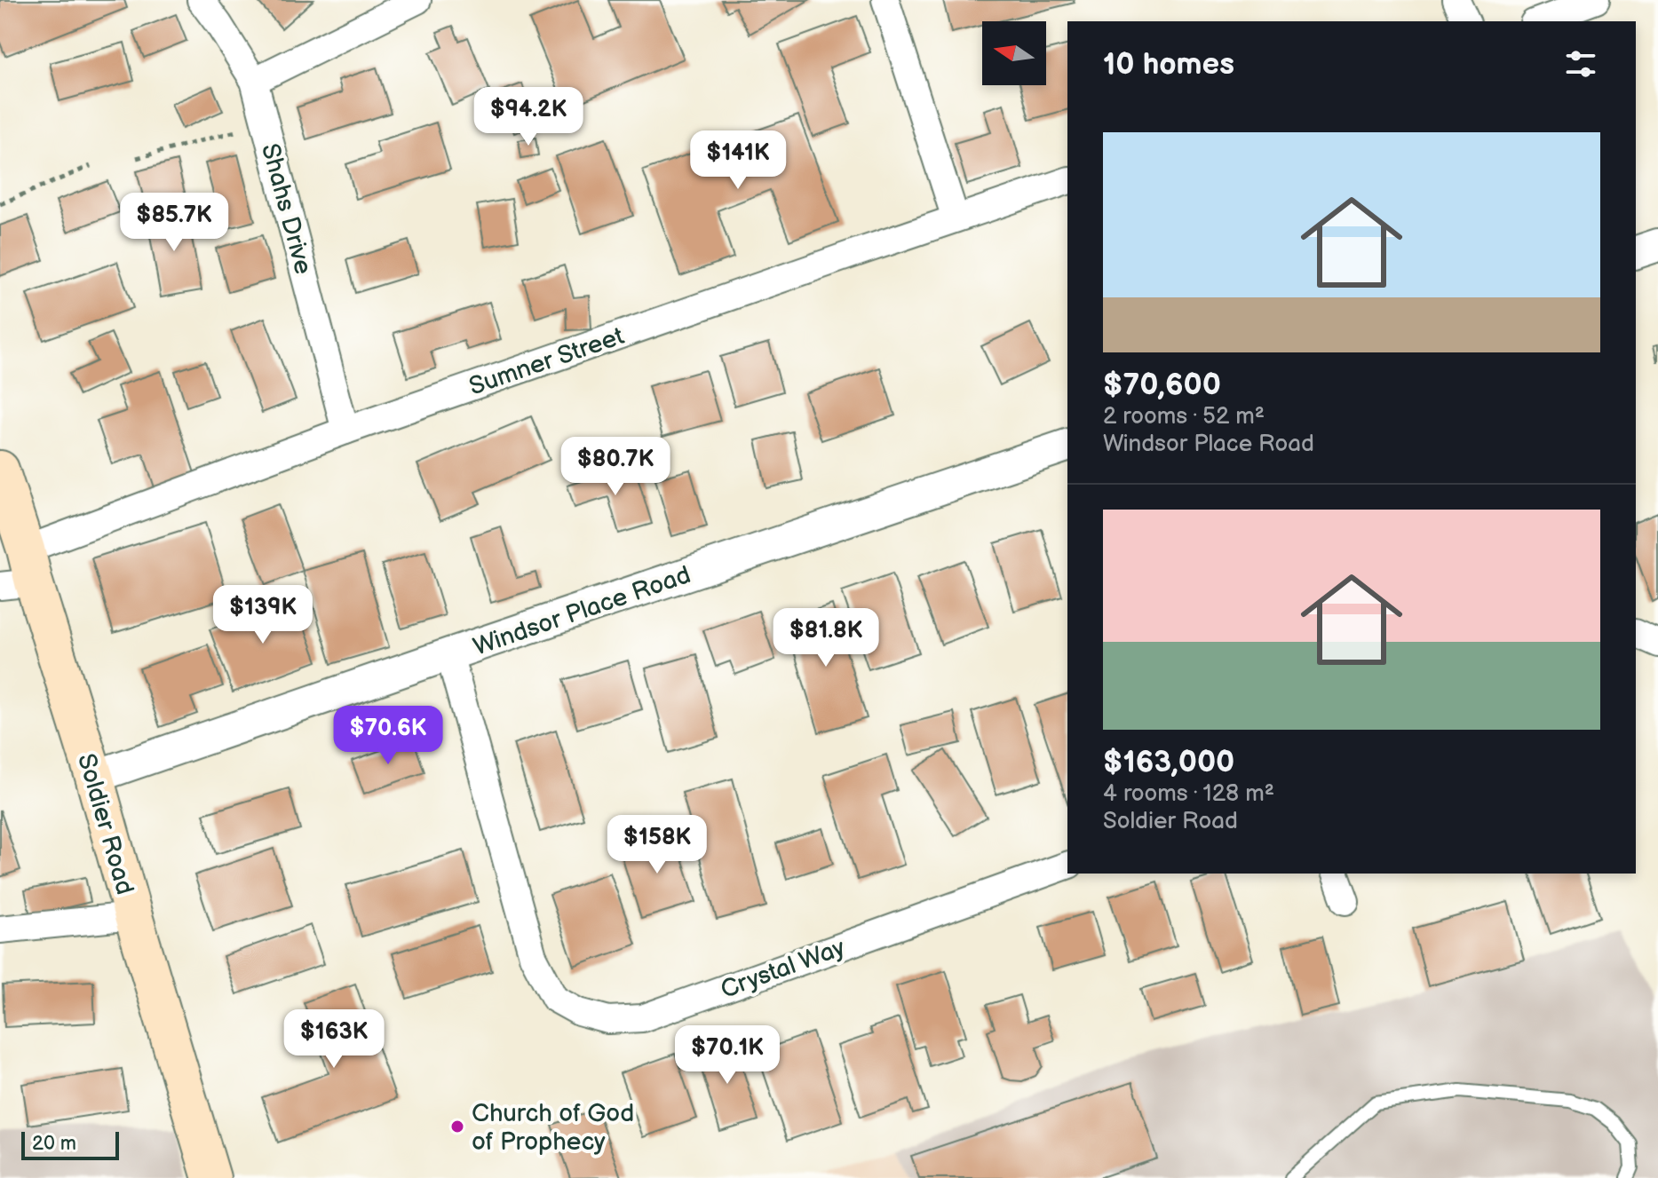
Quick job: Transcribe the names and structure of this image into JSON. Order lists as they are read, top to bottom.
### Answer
{
  "streets": {
    "main road": ["Soldier Road"],
    "street": [
      "Shahs Drive",
      "Sumner Street",
      "Windsor Place Road",
      "Crystal Way"
    ]
  },
  "crossings": [
    ["Shahs Drive", "Sumner Street"],
    ["Sumner Street", "Soldier Road"],
    ["Windsor Place Road", "Soldier Road"],
    ["Windsor Place Road", "Crystal Way"]
  ],
  "places": ["Church of God of Prophecy"],
  "scale_bar": "20 m",
  "north": "left",
  "page": {
    "heading": "10 homes",
    "price": [
      "$94.2K",
      "$141K",
      "$85.7K",
      "$80.7K",
      "$139K",
      "$81.8K",
      "$70.6K",
      "$158K",
      "$163K",
      "$70.1K"
    ],
    "list": [
      {
        "name": "$70,600",
        "note": "2 rooms · 52 m² · Windsor Place Road"
      },
      {
        "name": "$163,000",
        "note": "4 rooms · 128 m² · Soldier Road"
      }
    ],
    "scale": "20 m"
  }
}
